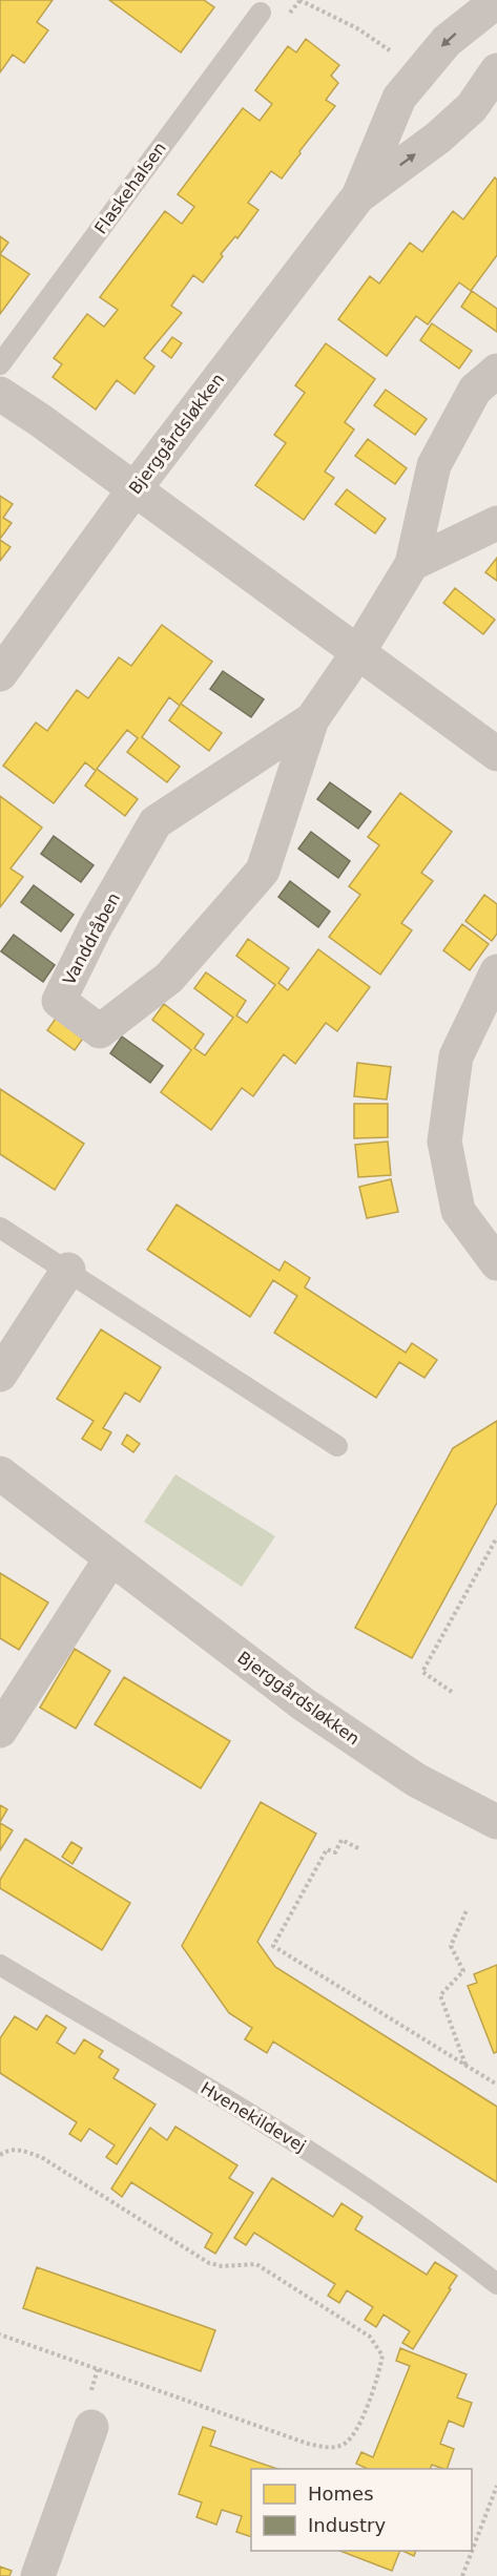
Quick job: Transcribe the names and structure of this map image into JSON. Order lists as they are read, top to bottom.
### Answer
{
  "streets": {
    "street": ["Bjerggårdsløkken", "Vanddråben"],
    "lane": ["Flaskehalsen", "Hvenekildevej"]
  },
  "legend": ["Homes", "Industry"]
}
